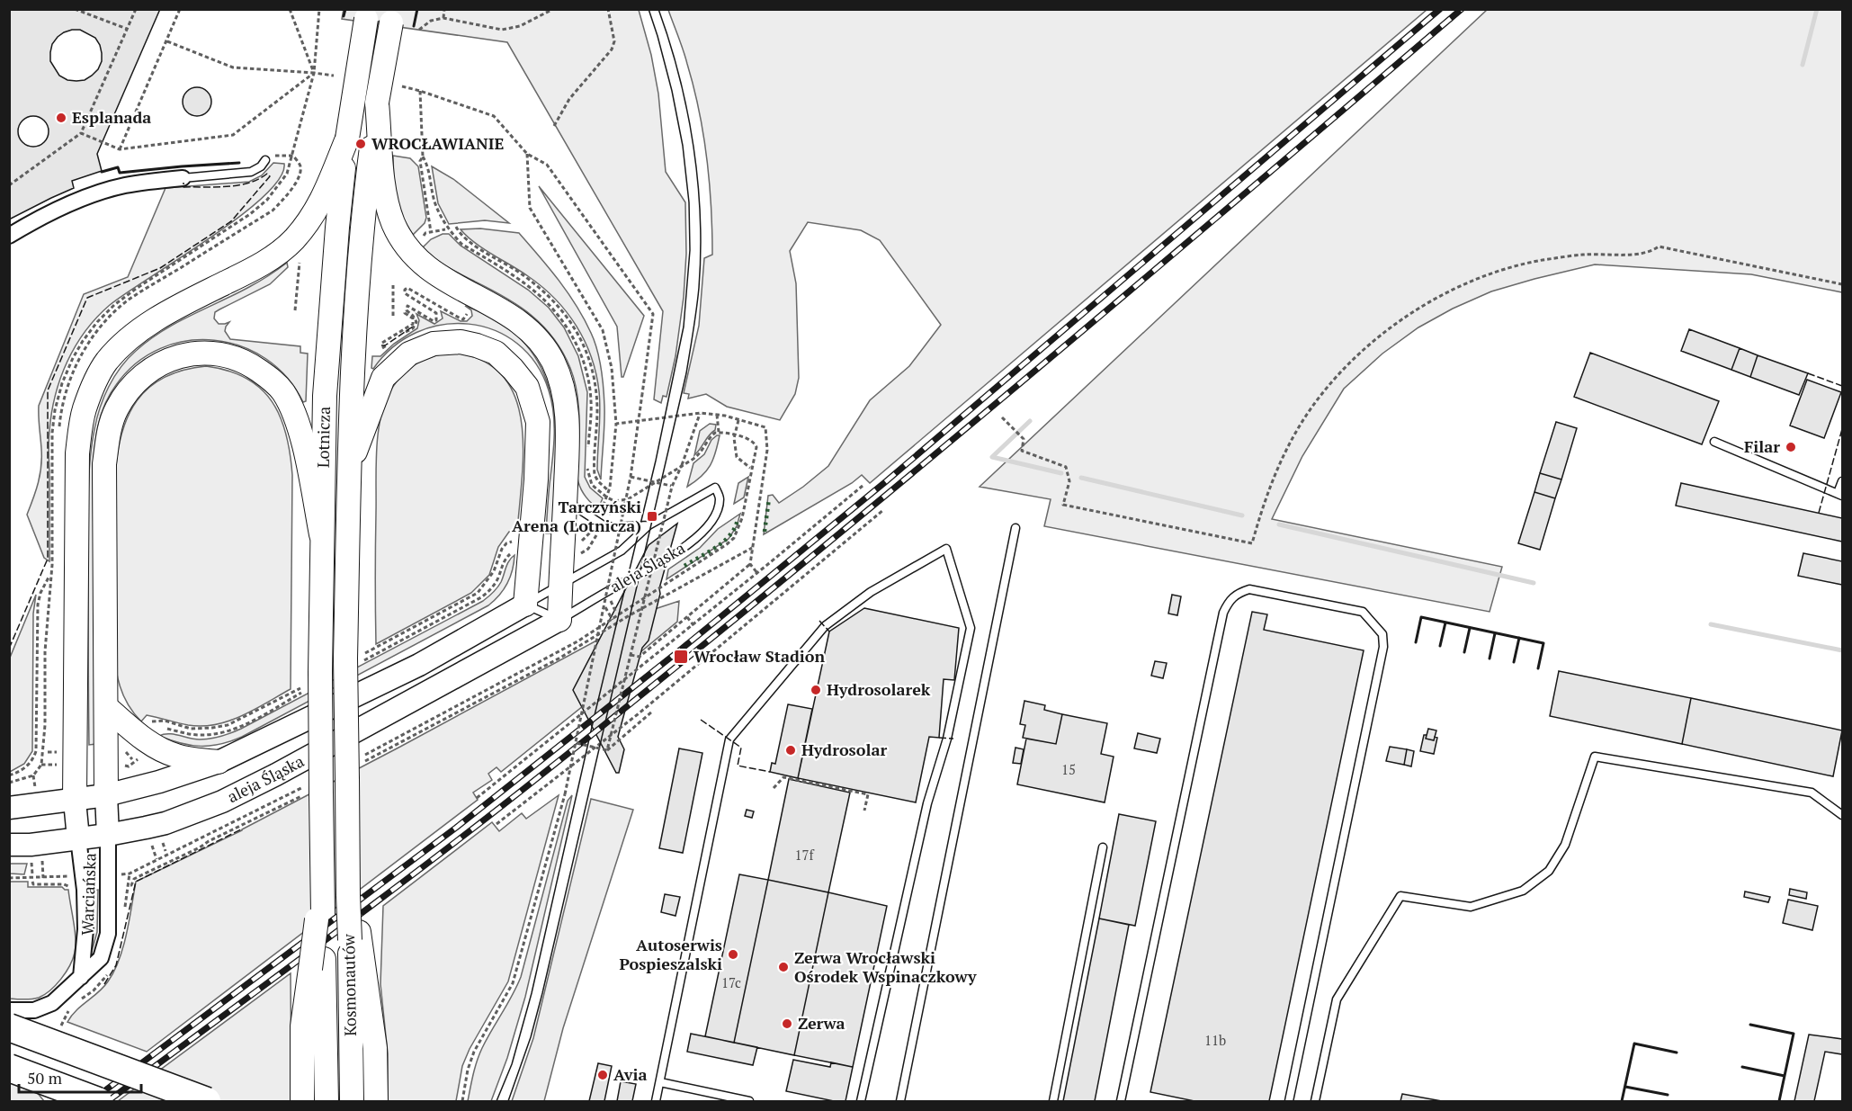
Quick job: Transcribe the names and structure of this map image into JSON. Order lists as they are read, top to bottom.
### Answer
{
  "streets": {
    "main road": ["Lotnicza", "Kosmonautów"],
    "street": ["aleja Śląska", "Warciańska"]
  },
  "crossings": [
    ["Lotnicza", "Kosmonautów"],
    ["aleja Śląska", "Warciańska"]
  ],
  "places": {
    "other": [
      "Esplanada",
      "WROCŁAWIANIE",
      "Filar",
      "Hydrosolarek",
      "Hydrosolar",
      "Autoserwis Pospieszalski",
      "Zerwa Wrocławski Ośrodek Wspinaczkowy",
      "Zerwa",
      "Avia"
    ],
    "transit": ["Tarczyński Arena (Lotnicza)", "Wrocław Stadion"]
  },
  "house_numbers": [
    "15",
    "17f",
    "17c",
    "11b"
  ],
  "scale_bar": "50 m"
}
